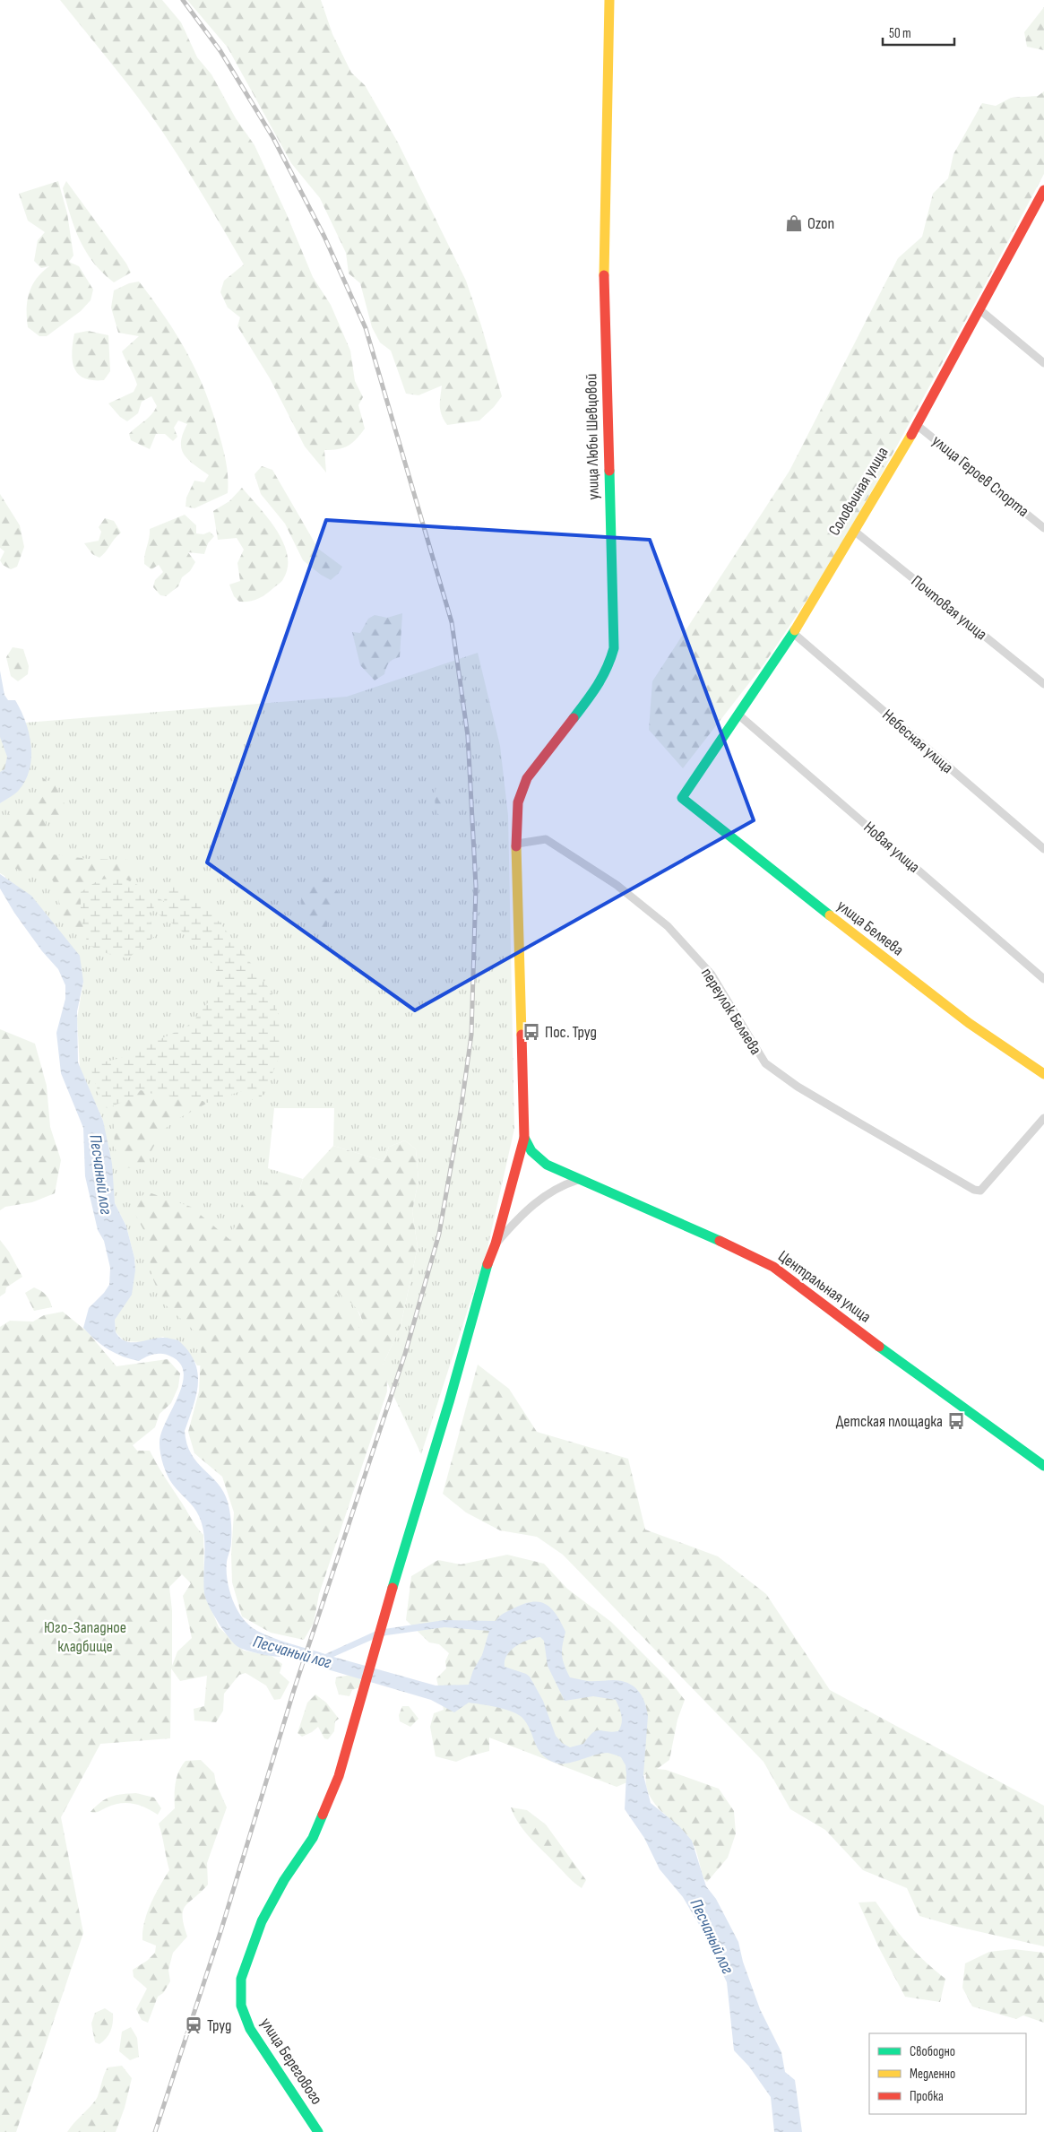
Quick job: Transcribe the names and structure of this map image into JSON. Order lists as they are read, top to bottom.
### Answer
{
  "streets": {
    "street": [
      "улица Любы Шевцовой",
      "улица Героев Спорта",
      "Соловьиная улица",
      "Почтовая улица",
      "Небесная улица",
      "Новая улица",
      "улица Беляева",
      "переулок Беляева",
      "Центральная улица",
      "улица Берегового"
    ]
  },
  "crossings": [
    ["улица Любы Шевцовой", "переулок Беляева"],
    ["улица Любы Шевцовой", "Центральная улица"],
    ["улица Любы Шевцовой", "улица Берегового"],
    ["улица Героев Спорта", "Соловьиная улица"],
    ["Соловьиная улица", "Почтовая улица"],
    ["Соловьиная улица", "Небесная улица"],
    ["Соловьиная улица", "Новая улица"],
    ["Соловьиная улица", "улица Беляева"]
  ],
  "water": ["Песчаный лог"],
  "parks": ["Юго-Западное кладбище"],
  "places": {
    "shop": ["Ozon"],
    "bus stop": ["Пос. Труд", "Детская площадка"],
    "station": ["Труд"]
  },
  "legend": ["Свободно", "Медленно", "Пробка"],
  "scale_bar": "50 m"
}
